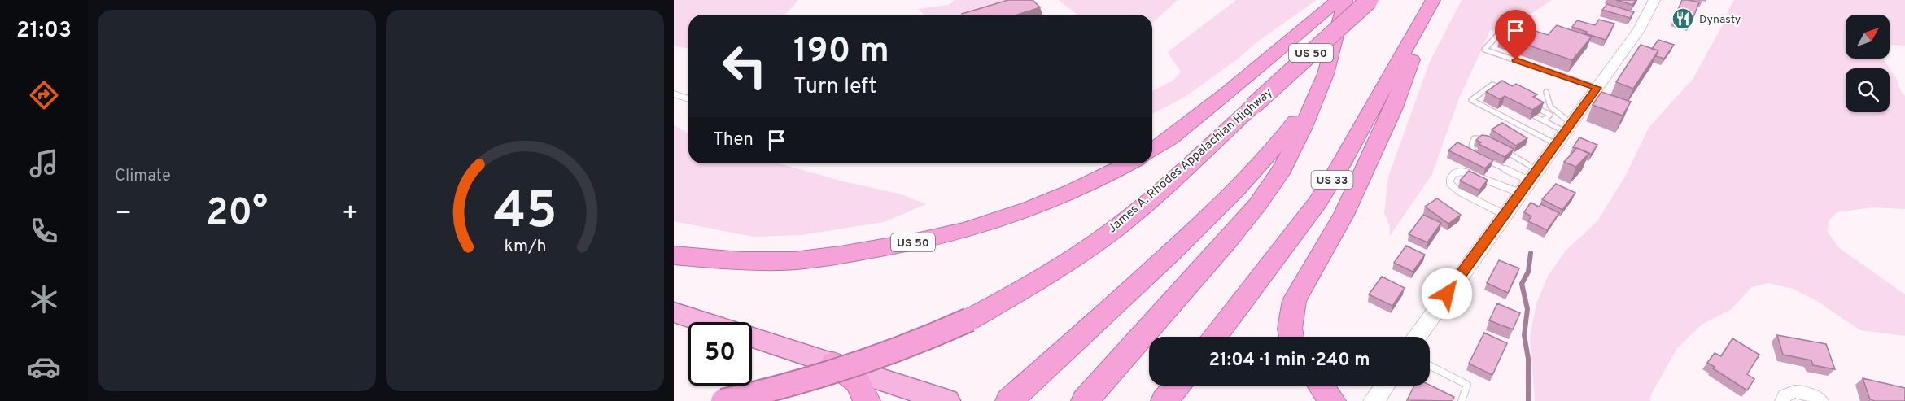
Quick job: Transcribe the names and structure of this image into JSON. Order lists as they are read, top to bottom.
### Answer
{
  "streets": {
    "highway": ["US 50", "James A. Rhodes Appalachian Highway", "US 33"]
  },
  "places": {
    "restaurant": ["Dynasty"]
  },
  "north": "top right",
  "page": {
    "tabs": "21:03",
    "tile": "Climate",
    "turn": ["190 m", "Turn left"],
    "then": "Then",
    "heat": ["−", "20°", "+"],
    "limit": "50",
    "trip": "21:04 · 1 min · 240 m",
    "gauge": ["45", "km/h"]
  }
}
